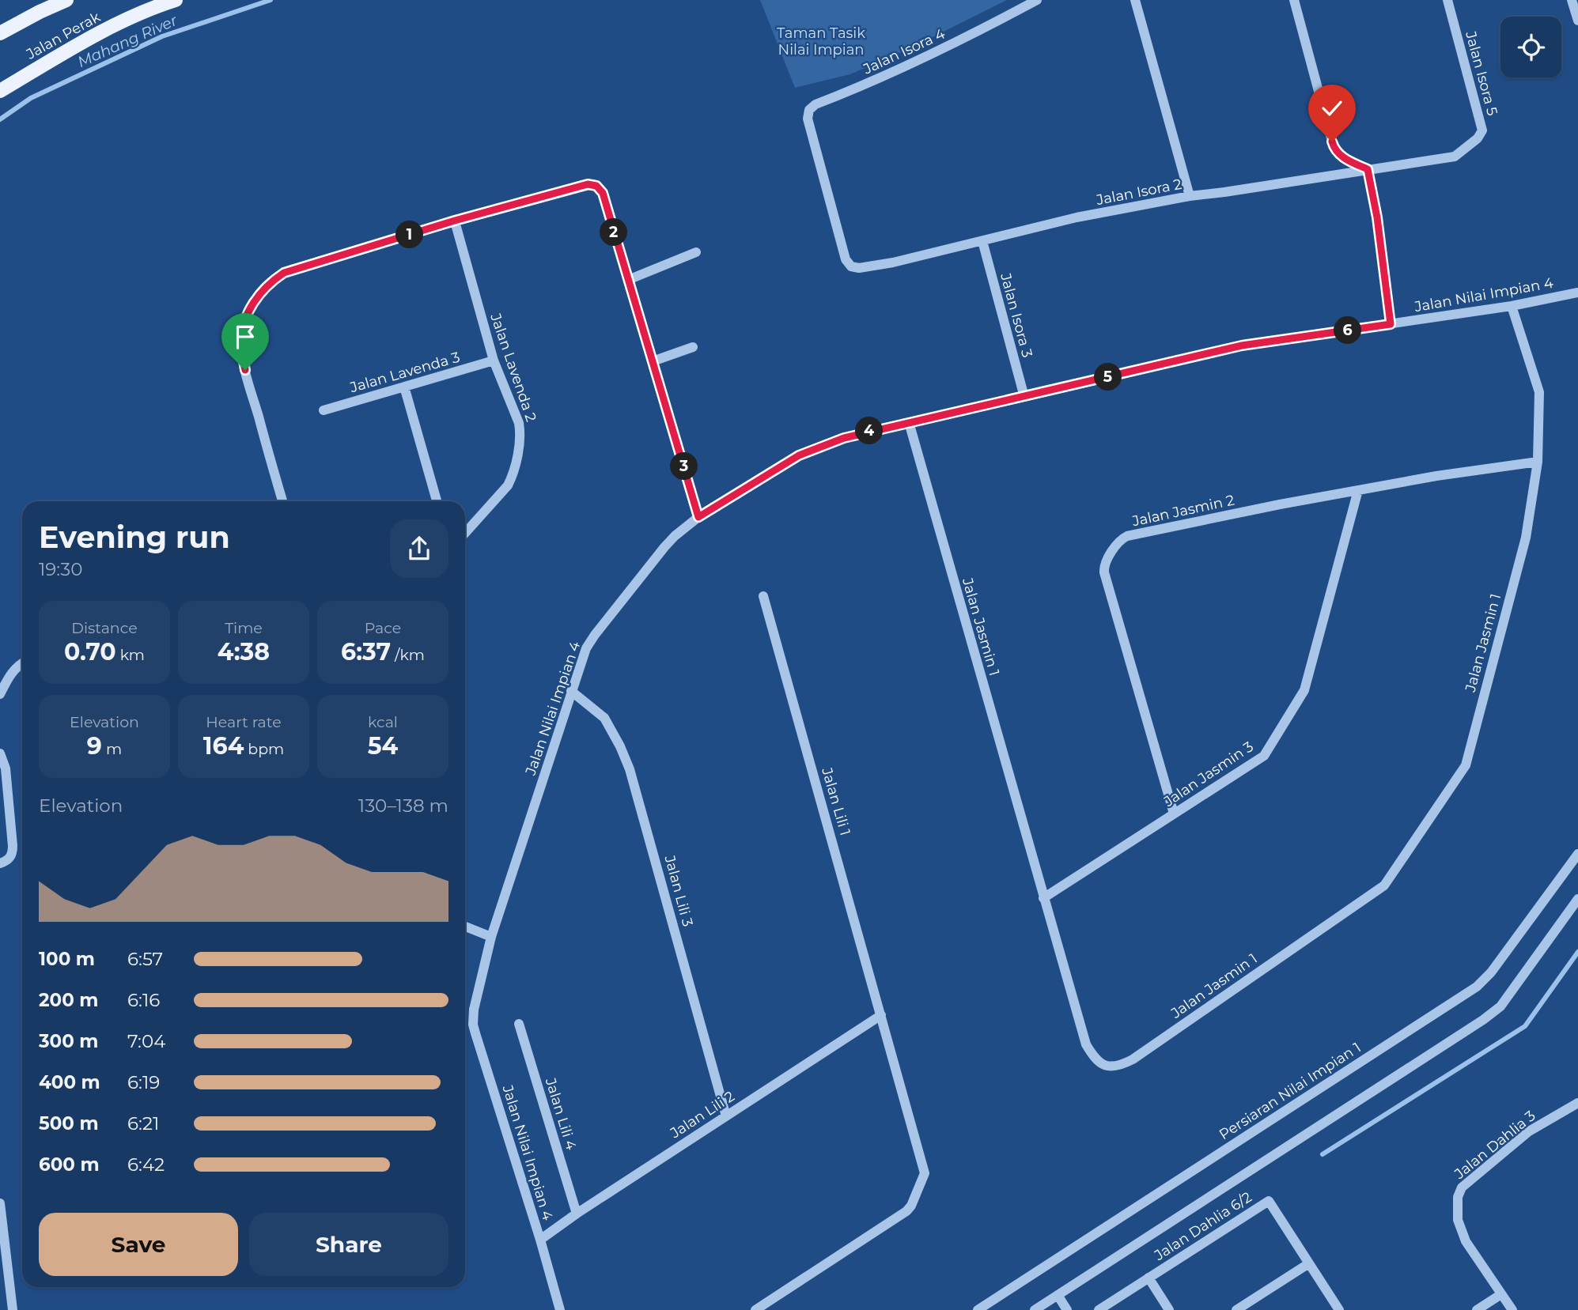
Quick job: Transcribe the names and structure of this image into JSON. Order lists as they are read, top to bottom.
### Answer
{
  "streets": {
    "main road": ["Jalan Perak"],
    "street": [
      "Jalan Isora 4",
      "Jalan Isora 5",
      "Jalan Isora 2",
      "Jalan Nilai Impian 4",
      "Jalan Isora 3",
      "Jalan Lavenda 2",
      "Jalan Lavenda 3",
      "Jalan Jasmin 2",
      "Jalan Jasmin 1",
      "Jalan Jasmin 3",
      "Jalan Lili 1",
      "Jalan Lili 3",
      "Persiaran Nilai Impian 1",
      "Jalan Lili 4",
      "Jalan Lili 2",
      "Jalan Dahlia 3",
      "Jalan Dahlia 6/2"
    ]
  },
  "crossings": [
    ["Jalan Isora 4", "Jalan Isora 2"],
    ["Jalan Isora 5", "Jalan Isora 2"],
    ["Jalan Isora 2", "Jalan Isora 3"],
    ["Jalan Nilai Impian 4", "Jalan Isora 3"],
    ["Jalan Nilai Impian 4", "Jalan Jasmin 1"],
    ["Jalan Nilai Impian 4", "Jalan Lili 3"],
    ["Jalan Nilai Impian 4", "Jalan Lili 2"],
    ["Jalan Lavenda 2", "Jalan Lavenda 3"],
    ["Jalan Jasmin 2", "Jalan Jasmin 1"],
    ["Jalan Jasmin 2", "Jalan Jasmin 3"],
    ["Jalan Jasmin 1", "Jalan Jasmin 3"],
    ["Jalan Lili 1", "Jalan Lili 2"],
    ["Jalan Lili 3", "Jalan Lili 2"],
    ["Jalan Lili 4", "Jalan Lili 2"]
  ],
  "water": ["Mahang River"],
  "parks": ["Taman Tasik Nilai Impian"],
  "page": {
    "pins": [
      "2",
      "1",
      "6",
      "5",
      "4",
      "3"
    ],
    "heading": ["Evening run", "19:30"],
    "stats": [
      ["Distance", "0.70 km"],
      ["Time", "4:38"],
      ["Pace", "6:37 /km"],
      ["Elevation", "9 m"],
      ["Heart rate", "164 bpm"],
      ["kcal", "54"]
    ],
    "chart": ["Elevation", "130–138 m"],
    "list": [
      {
        "name": "100 m",
        "note": "6:57"
      },
      {
        "name": "200 m",
        "note": "6:16"
      },
      {
        "name": "300 m",
        "note": "7:04"
      },
      {
        "name": "400 m",
        "note": "6:19"
      },
      {
        "name": "500 m",
        "note": "6:21"
      },
      {
        "name": "600 m",
        "note": "6:42"
      }
    ],
    "buttons": ["Save", "Share"]
  }
}
